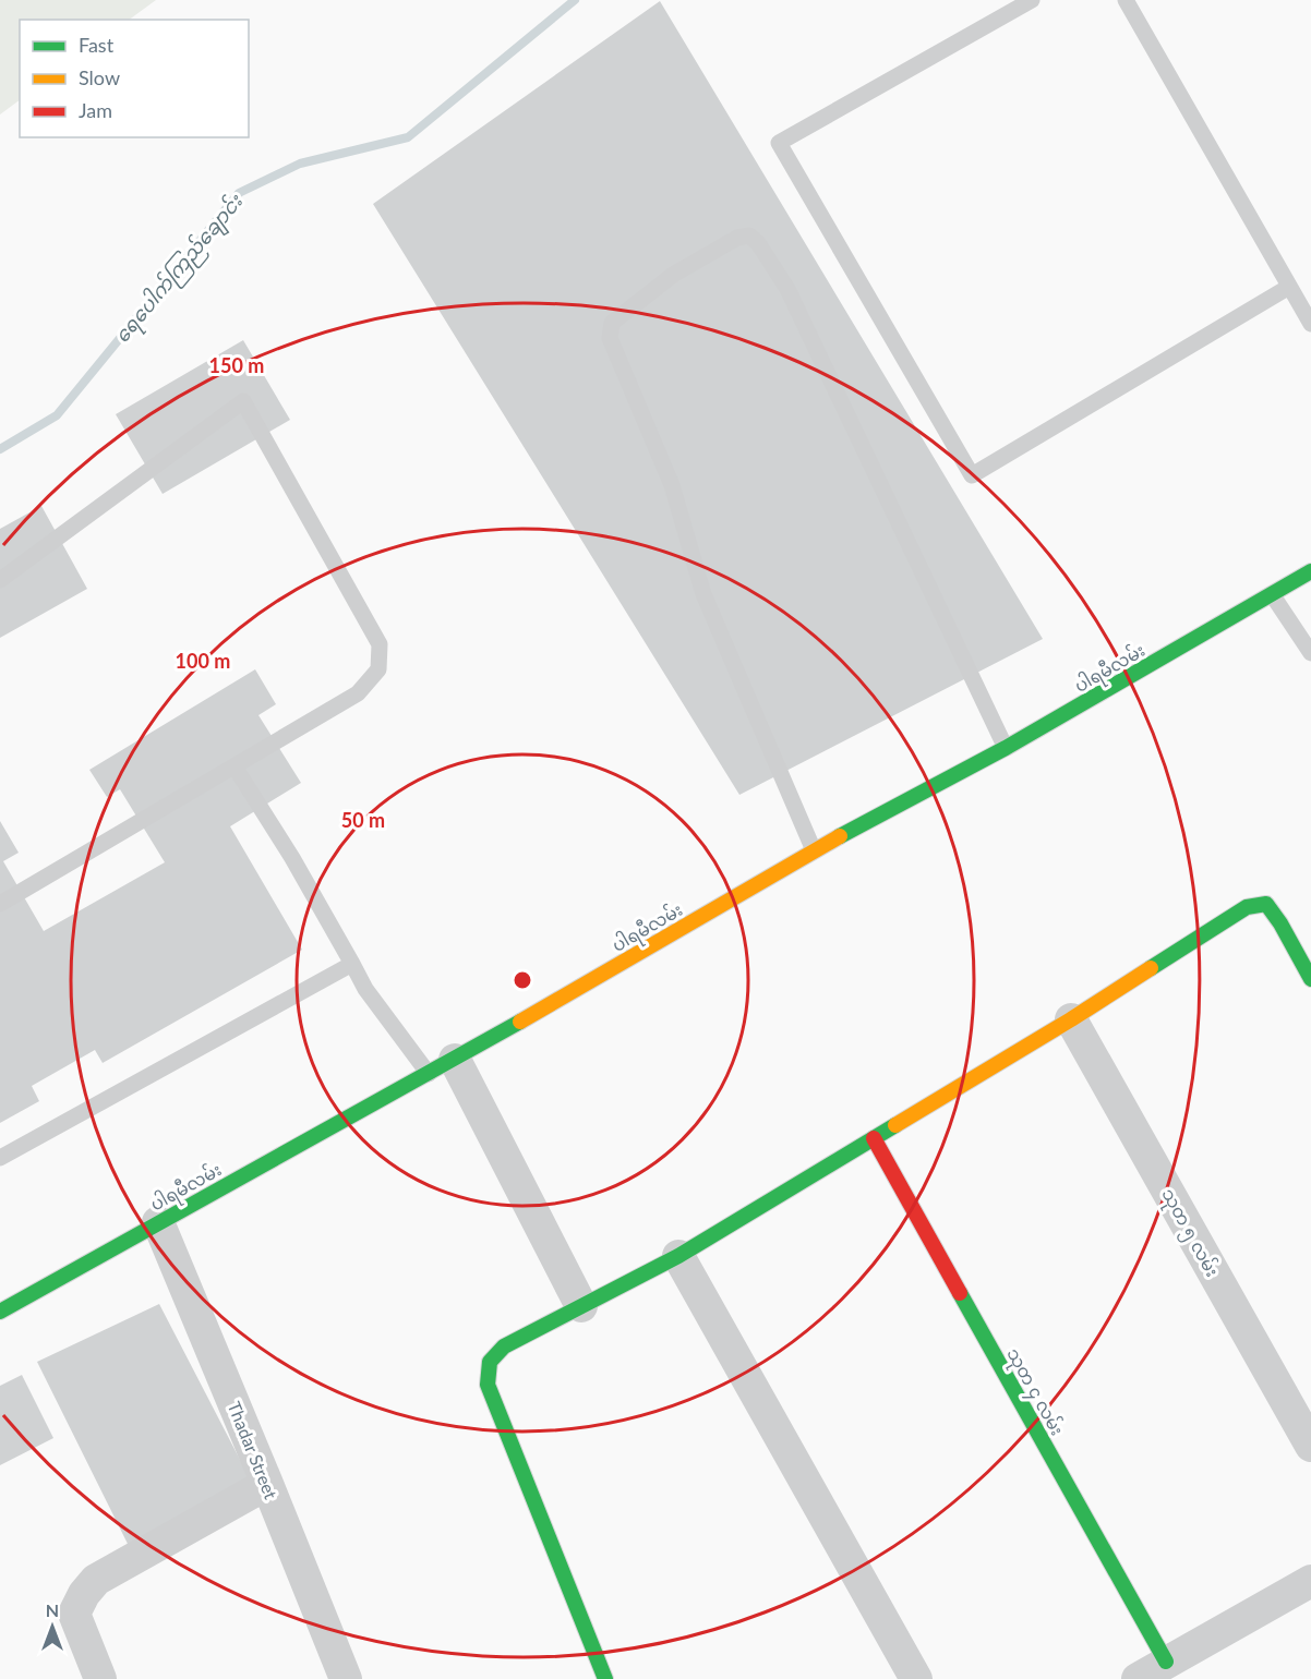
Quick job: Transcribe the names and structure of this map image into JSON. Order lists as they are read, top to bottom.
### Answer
{
  "streets": {
    "street": [
      "ပါရမီလမ်း",
      "သုတ ၅ လမ်း",
      "သုတ ၄ လမ်း",
      "Thadar Street"
    ]
  },
  "crossings": [
    ["ပါရမီလမ်း", "Thadar Street"]
  ],
  "water": ["ရေပေါက်ကြည်ချောင်း"],
  "legend": ["Fast", "Slow", "Jam"],
  "north": "top",
  "rings": ["150 m", "100 m", "50 m"]
}
